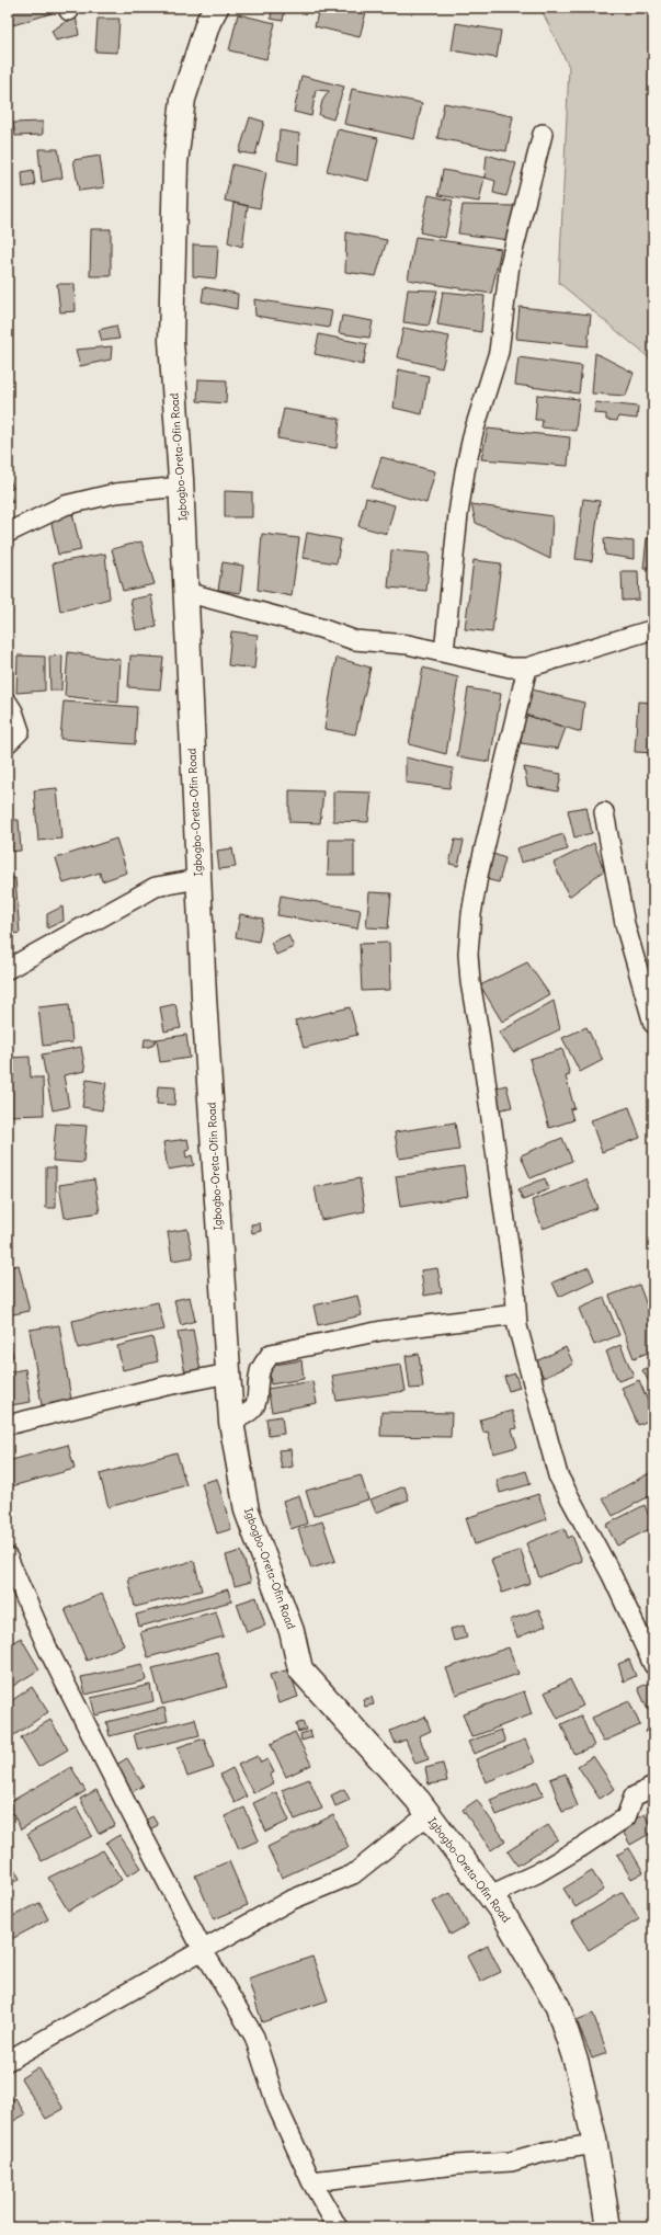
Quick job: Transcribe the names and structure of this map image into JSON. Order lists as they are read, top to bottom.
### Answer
{
  "streets": {
    "street": ["Igbogbo-Oreta-Ofin Road"]
  }
}
